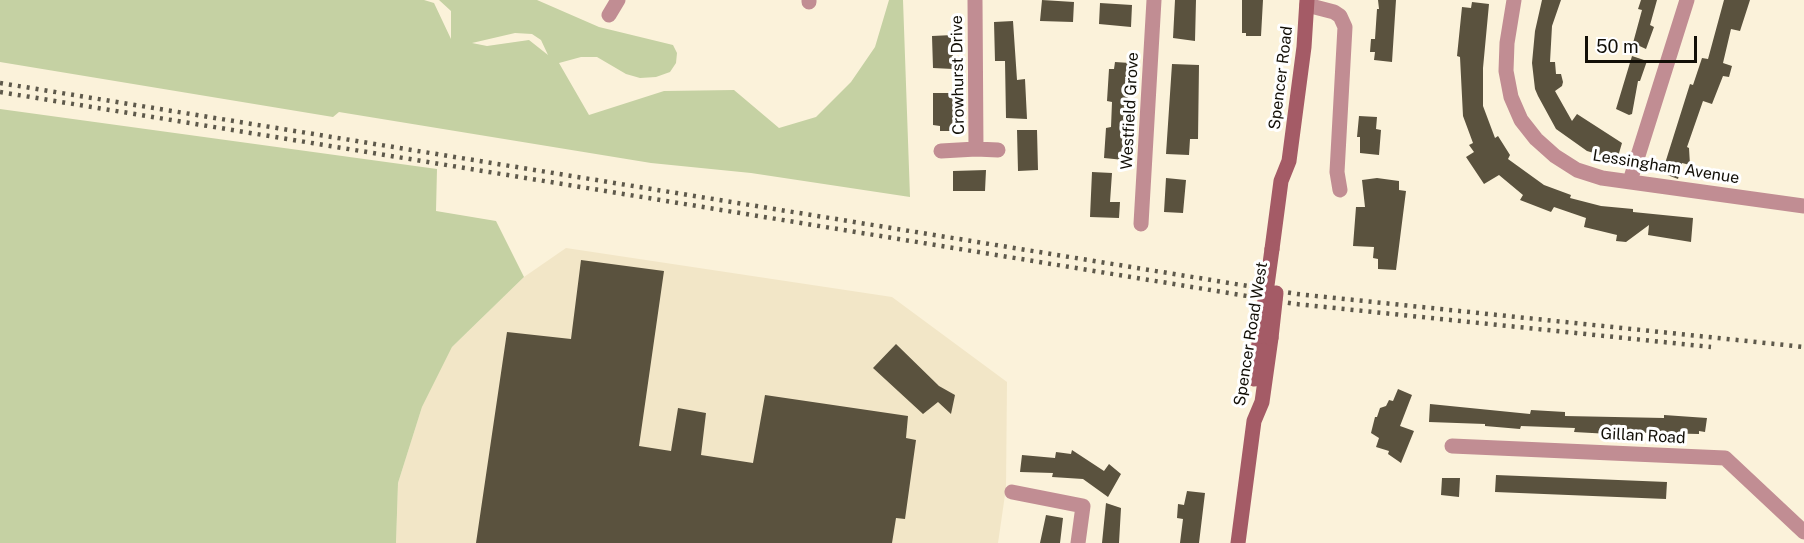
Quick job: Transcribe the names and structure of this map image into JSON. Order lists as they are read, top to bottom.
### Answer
{
  "streets": {
    "street": [
      "Crowhurst Drive",
      "Spencer Road",
      "Westfield Grove",
      "Lessingham Avenue",
      "Spencer Road West",
      "Gillan Road"
    ]
  },
  "crossings": [
    ["Spencer Road", "Spencer Road West"]
  ],
  "scale_bar": "50 m"
}
